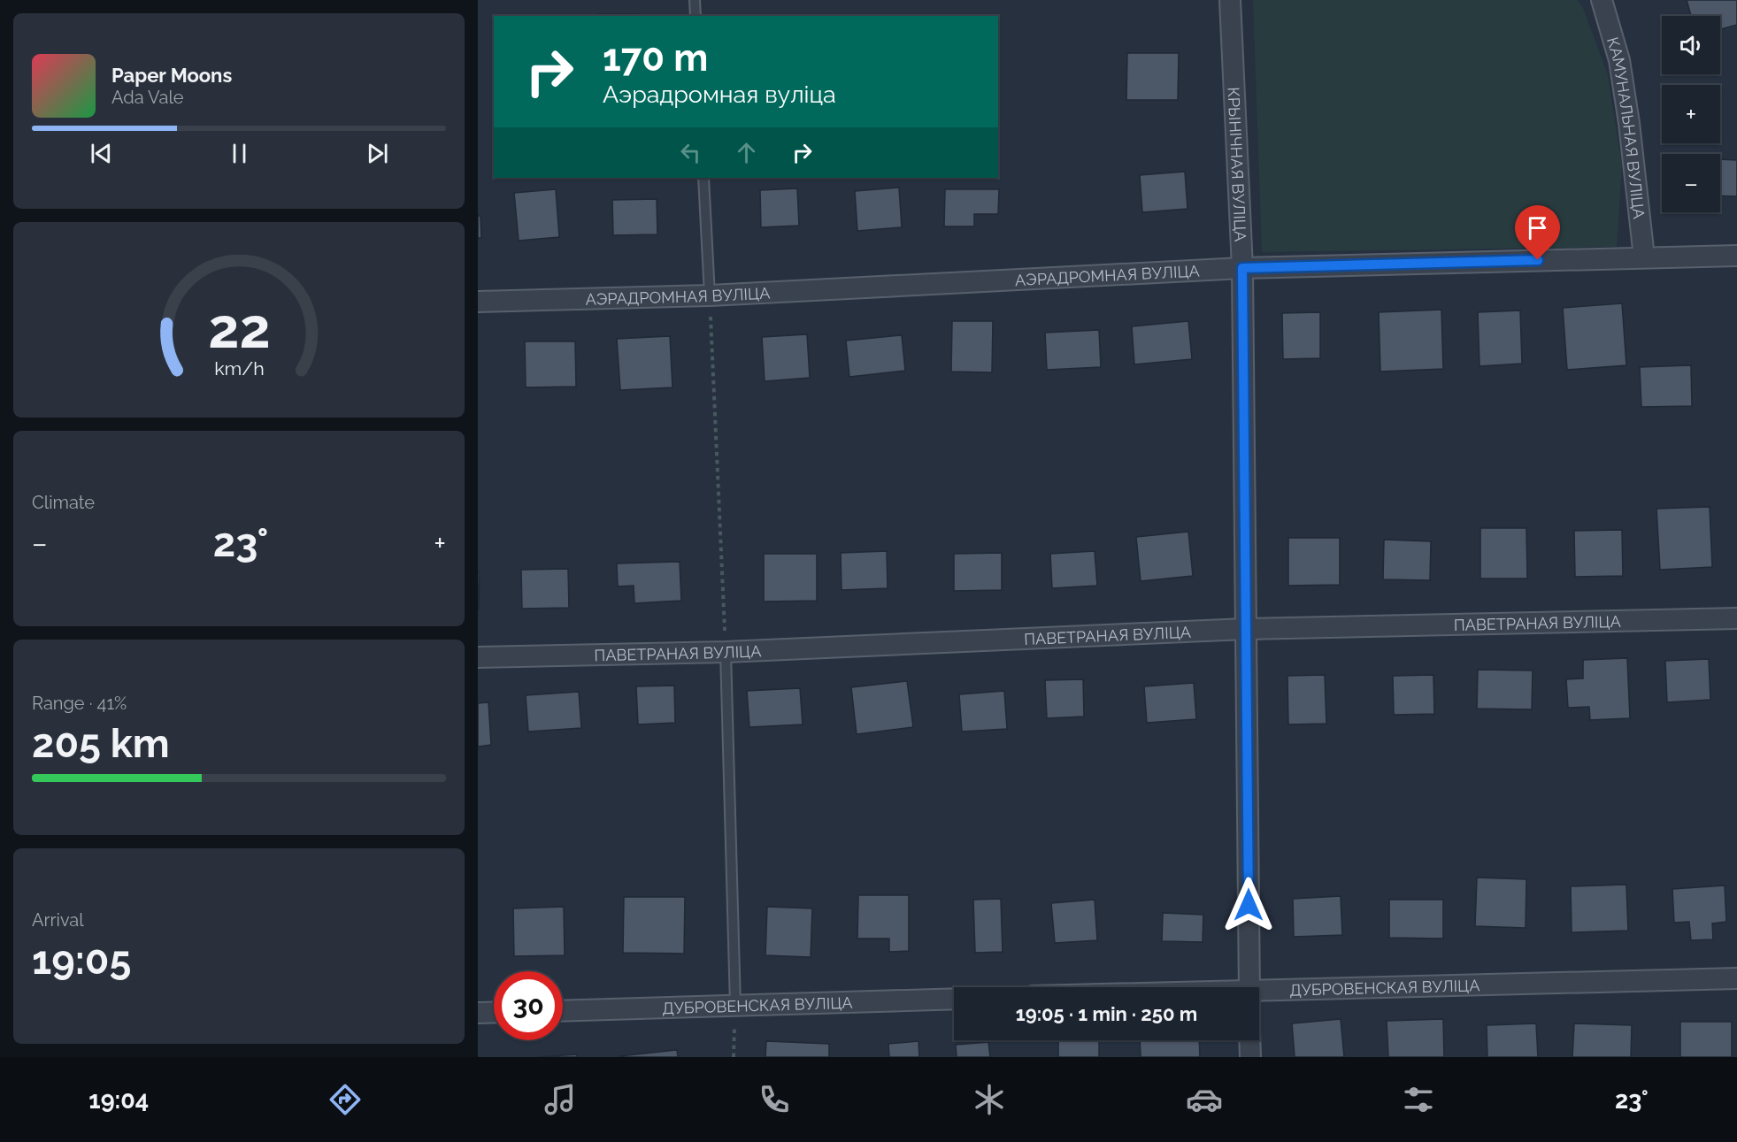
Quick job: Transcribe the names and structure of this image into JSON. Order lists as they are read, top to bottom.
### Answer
{
  "streets": {
    "street": [
      "КАМУНАЛЬНАЯ ВУЛІЦА",
      "КРЫНІЧНАЯ ВУЛІЦА",
      "АЭРАДРОМНАЯ ВУЛІЦА",
      "ПАВЕТРАНАЯ ВУЛІЦА",
      "ДУБРОВЕНСКАЯ ВУЛІЦА"
    ]
  },
  "crossings": [
    ["КАМУНАЛЬНАЯ ВУЛІЦА", "АЭРАДРОМНАЯ ВУЛІЦА"],
    ["КРЫНІЧНАЯ ВУЛІЦА", "АЭРАДРОМНАЯ ВУЛІЦА"],
    ["КРЫНІЧНАЯ ВУЛІЦА", "ПАВЕТРАНАЯ ВУЛІЦА"]
  ],
  "page": {
    "map_buttons": ["+", "−"],
    "turn": ["170 m", "Аэрадромная вуліца"],
    "song": ["Paper Moons", "Ada Vale"],
    "tile": [
      "Climate",
      ["Range · 41%", "205 km"],
      ["Arrival", "19:05"]
    ],
    "heat": ["−", "23°", "+"],
    "limit": "30",
    "trip": "19:05 · 1 min · 250 m",
    "tabs": ["19:04", "23°"],
    "gauge": ["22", "km/h"]
  }
}
